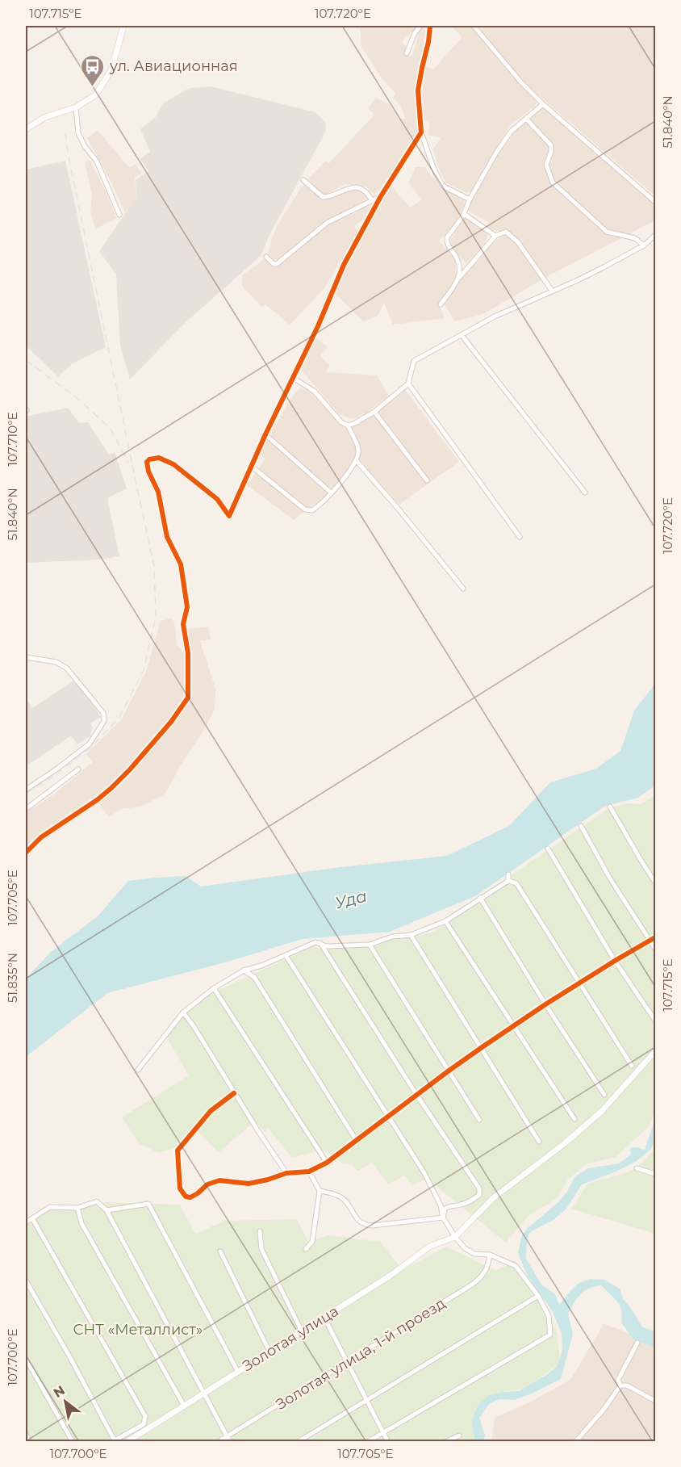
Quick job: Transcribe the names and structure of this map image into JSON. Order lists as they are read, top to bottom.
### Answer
{
  "streets": {
    "street": ["Золотая улица", "Золотая улица, 1-й проезд"]
  },
  "water": ["Уда"],
  "parks": ["СНТ «Металлист»"],
  "places": {
    "bus stop": ["ул. Авиационная"]
  },
  "north": "top left",
  "coordinates": [
    "107.715°E",
    "107.720°E",
    "51.840°N",
    "107.710°E",
    "107.705°E",
    "51.835°N",
    "107.700°E"
  ]
}
